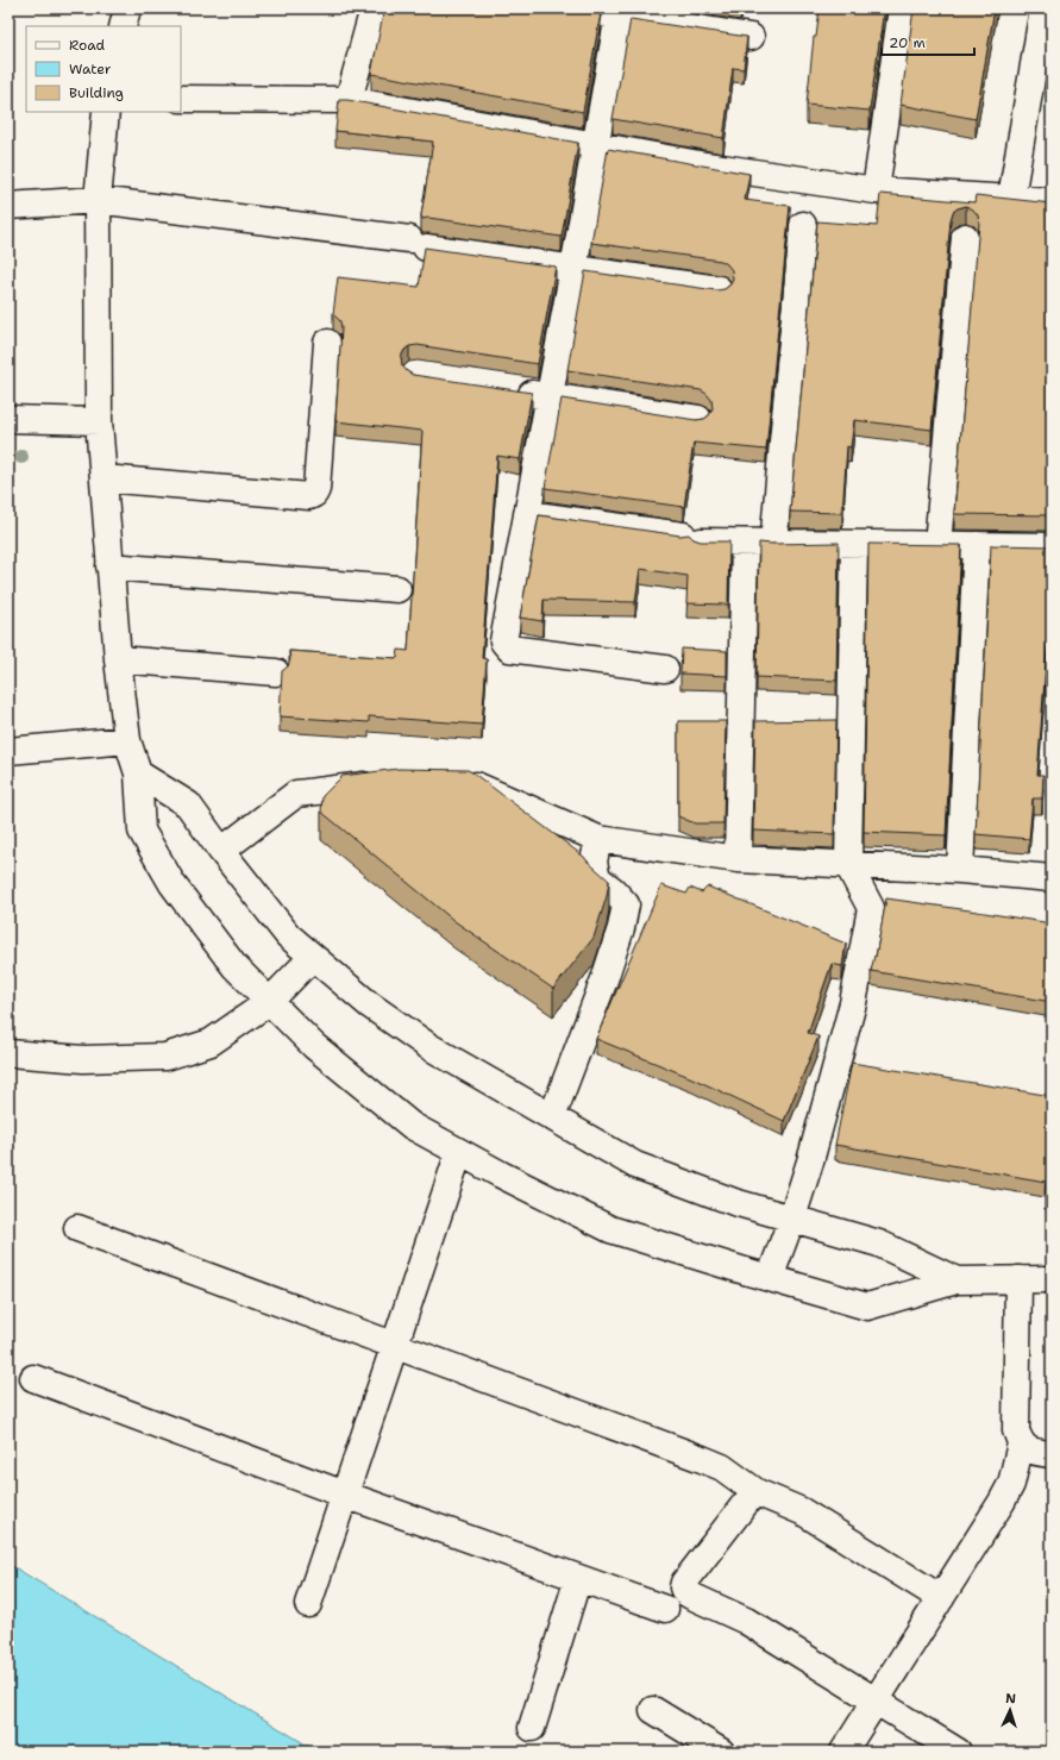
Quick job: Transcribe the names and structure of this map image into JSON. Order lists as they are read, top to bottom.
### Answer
{
  "legend": ["Road", "Water", "Building"],
  "scale_bar": "20 m",
  "north": "top"
}
